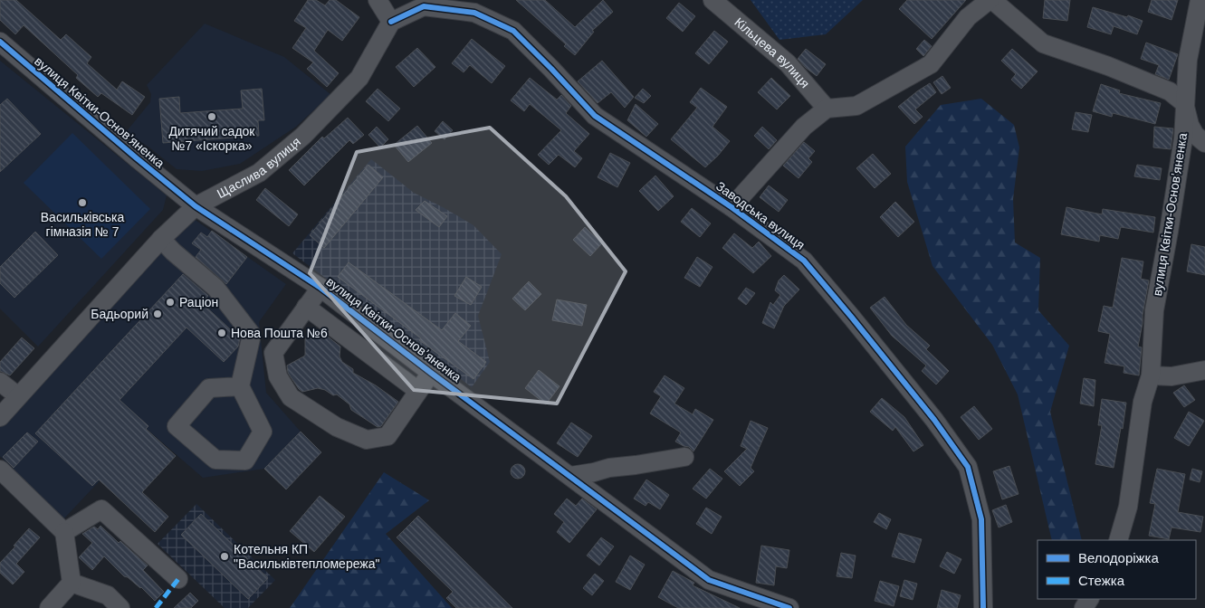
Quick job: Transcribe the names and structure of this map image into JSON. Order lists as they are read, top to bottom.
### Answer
{
  "streets": {
    "street": [
      "Кільцева вулиця",
      "вулиця Квітки-Основʼяненка",
      "Щаслива вулиця",
      "Заводська вулиця"
    ]
  },
  "crossings": [
    ["вулиця Квітки-Основʼяненка", "Щаслива вулиця"],
    ["Щаслива вулиця", "Заводська вулиця"]
  ],
  "places": [
    "Дитячий садок №7 «Іскорка»",
    "Васильківська гімназія № 7",
    "Раціон",
    "Бадьорий",
    "Нова Пошта №6",
    "Котельня КП \"Васильківтепломережа\""
  ],
  "legend": ["Велодоріжка", "Стежка"]
}
